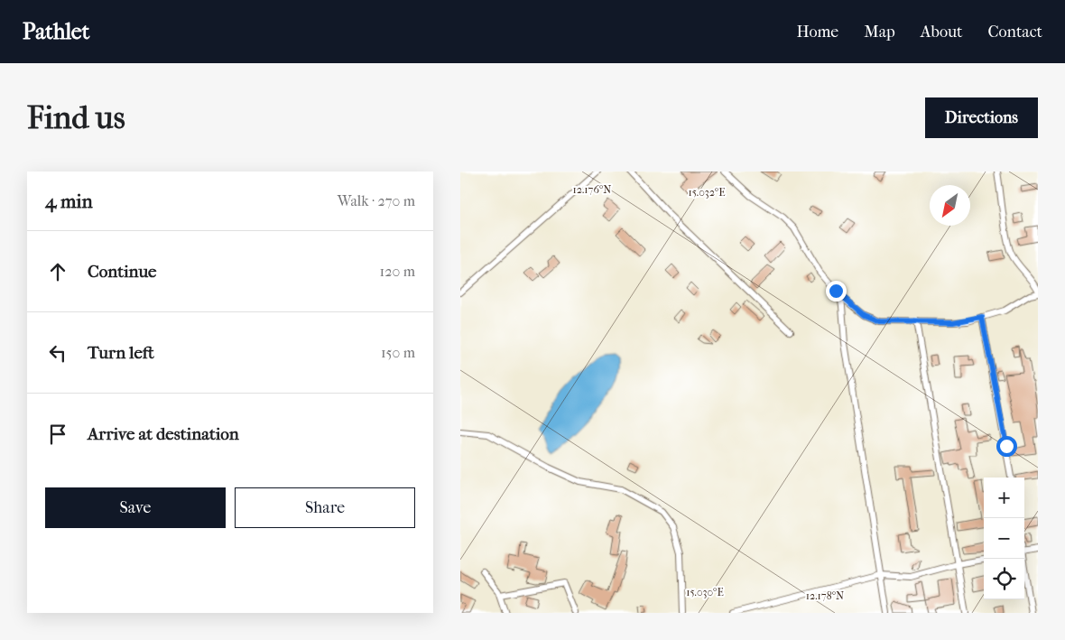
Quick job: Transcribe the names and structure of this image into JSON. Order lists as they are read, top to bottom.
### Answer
{
  "north": "bottom left",
  "page": {
    "header": "Pathlet",
    "nav": [
      "Home",
      "Map",
      "About",
      "Contact"
    ],
    "buttons": [
      "Directions",
      ["Save", "Share"]
    ],
    "title": "Find us",
    "heading": ["4 min", "Walk · 270 m"],
    "list": [
      ["Continue", "120 m"],
      ["Turn left", "150 m"],
      "Arrive at destination"
    ],
    "map_buttons": ["+", "−"]
  },
  "coordinates": [
    "12.176°N",
    "15.032°E",
    "15.030°E",
    "12.178°N"
  ]
}
